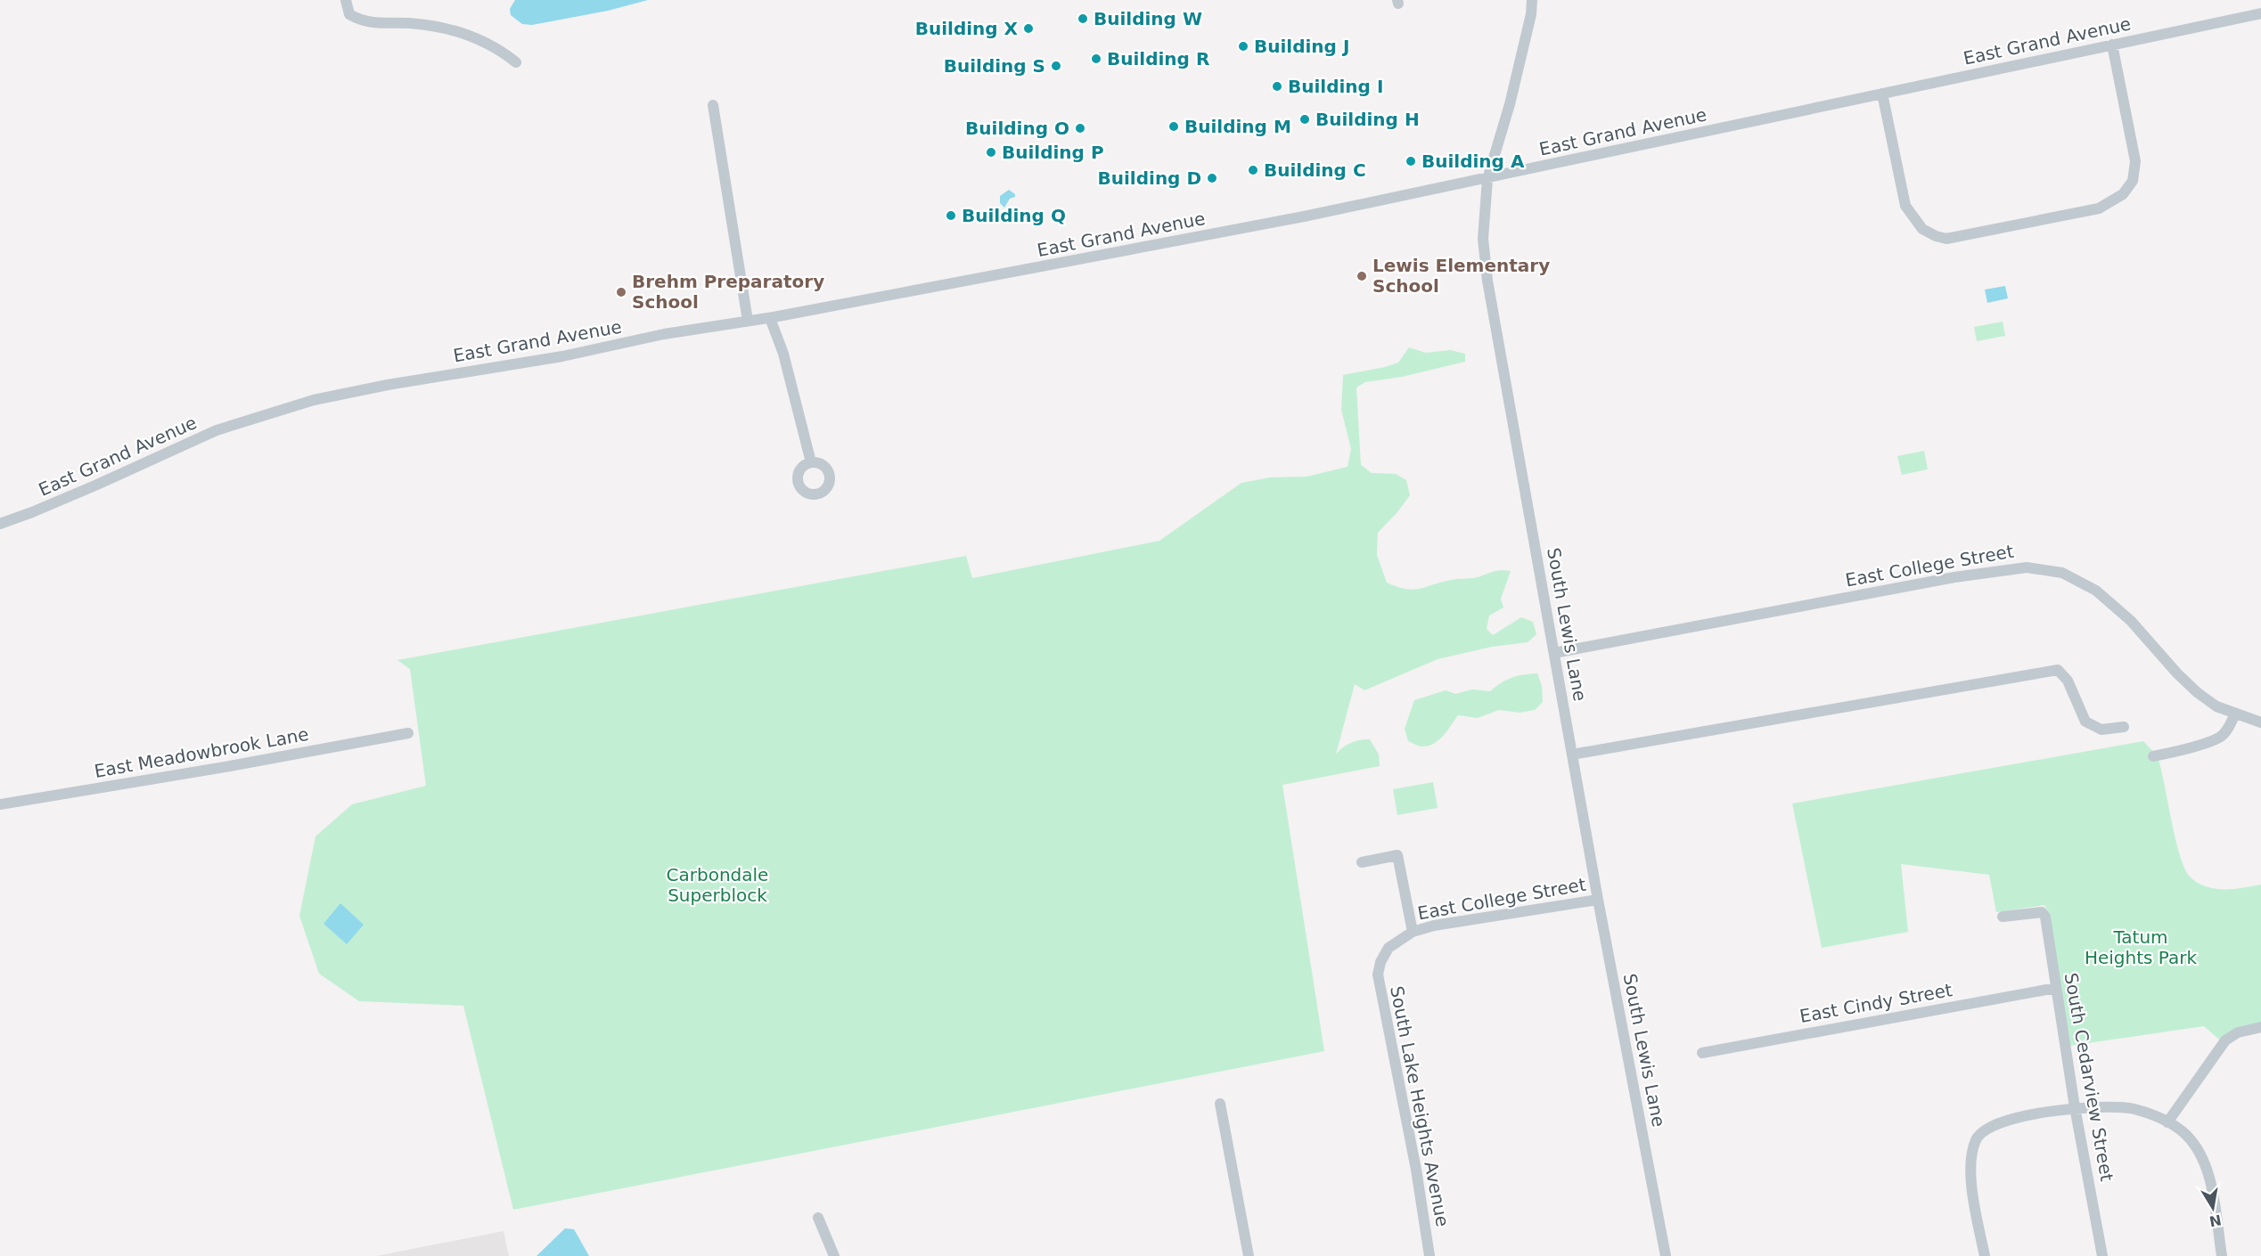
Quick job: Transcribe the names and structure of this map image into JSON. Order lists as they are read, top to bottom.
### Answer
{
  "streets": {
    "street": [
      "East Grand Avenue",
      "East College Street",
      "South Lewis Lane",
      "East Meadowbrook Lane",
      "East Cindy Street",
      "South Cedarview Street",
      "South Lake Heights Avenue"
    ]
  },
  "crossings": [
    ["East Grand Avenue", "South Lewis Lane"],
    ["East College Street", "South Lewis Lane"],
    ["East College Street", "South Lake Heights Avenue"],
    ["East Cindy Street", "South Cedarview Street"]
  ],
  "parks": ["Carbondale Superblock", "Tatum Heights Park"],
  "places": [
    "Building W",
    "Building X",
    "Building J",
    "Building R",
    "Building S",
    "Building I",
    "Building H",
    "Building M",
    "Building O",
    "Building P",
    "Building A",
    "Building C",
    "Building D",
    "Building Q",
    "Lewis Elementary School",
    "Brehm Preparatory School"
  ],
  "north": "bottom"
}
